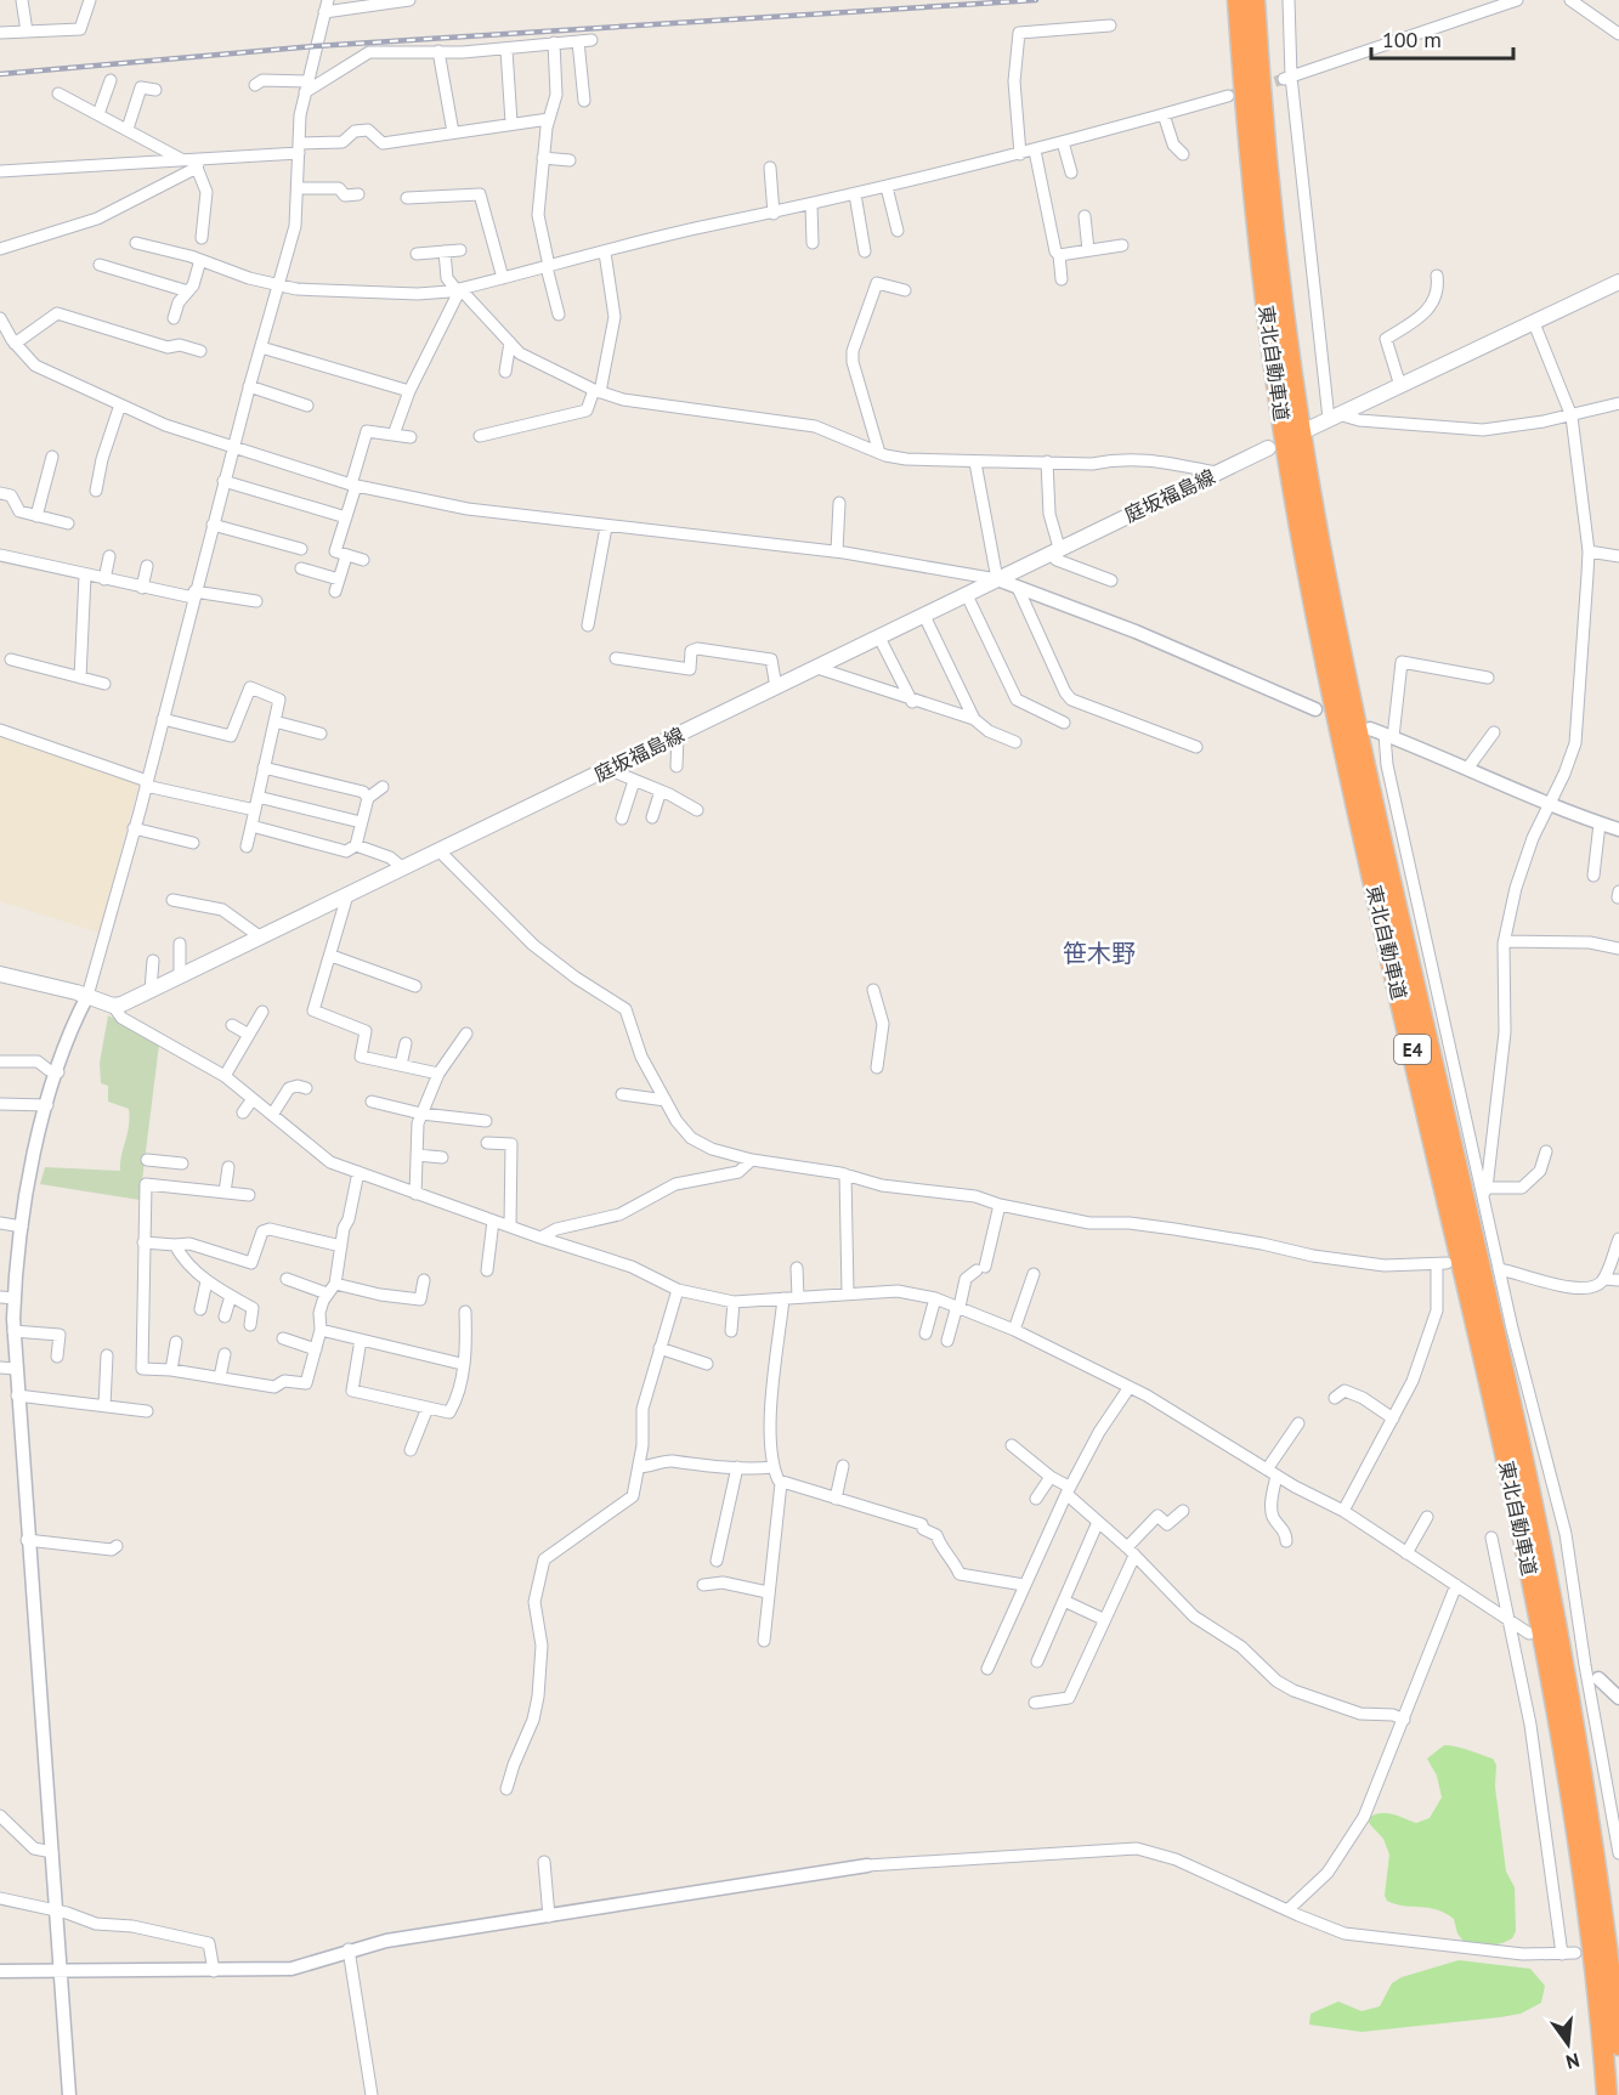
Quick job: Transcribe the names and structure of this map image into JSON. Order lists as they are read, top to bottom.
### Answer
{
  "streets": {
    "highway": ["東北自動車道", "E4"],
    "main road": ["庭坂福島線"]
  },
  "districts": ["笹木野"],
  "scale_bar": "100 m",
  "north": "bottom"
}
